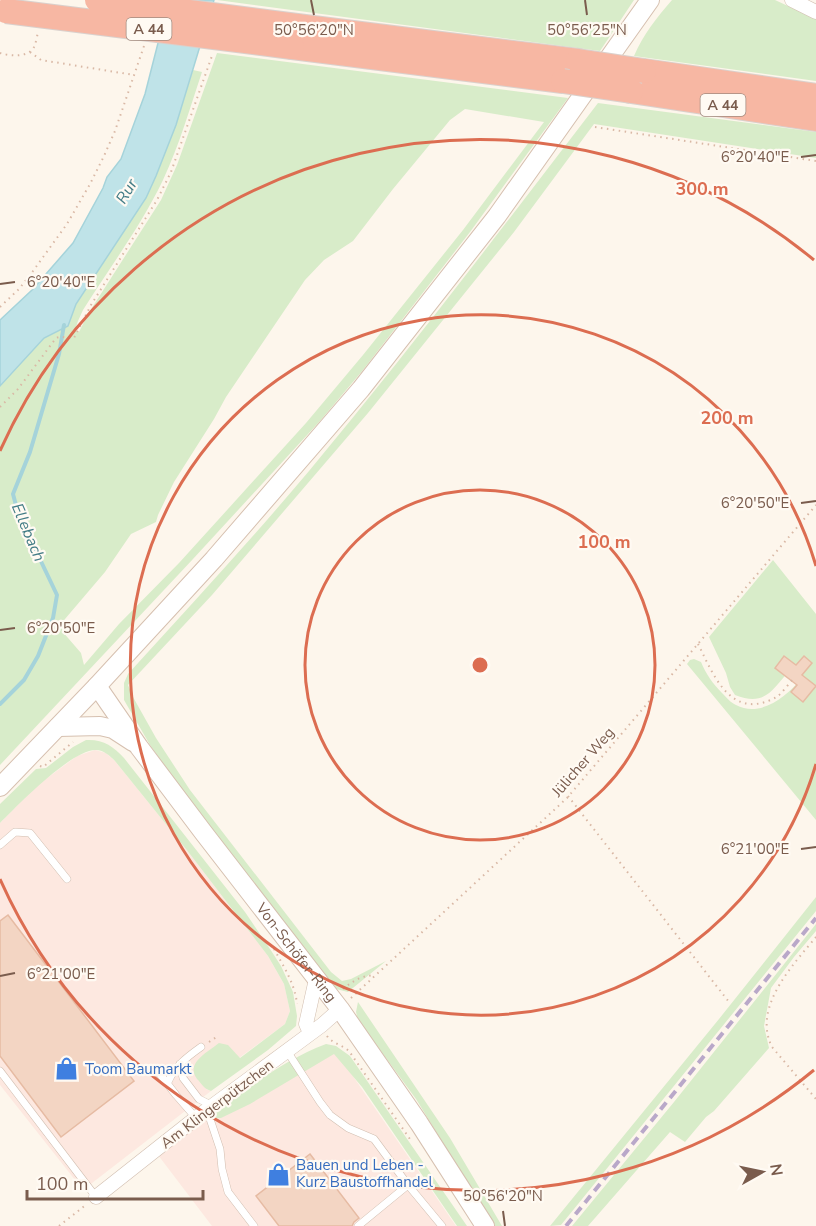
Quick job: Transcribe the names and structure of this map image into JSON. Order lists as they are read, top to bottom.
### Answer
{
  "streets": {
    "highway": ["A 44"],
    "main road": ["Von-Schöfer-Ring"],
    "street": ["Am Klingerpützchen"],
    "path": ["Jülicher Weg"]
  },
  "crossings": [
    ["Jülicher Weg", "Von-Schöfer-Ring"],
    ["Jülicher Weg", "Am Klingerpützchen"],
    ["Von-Schöfer-Ring", "Am Klingerpützchen"]
  ],
  "water": ["Rur", "Ellebach"],
  "places": {
    "shop": ["Toom Baumarkt", "Bauen und Leben - Kurz Baustoffhandel"]
  },
  "scale_bar": "100 m",
  "north": "right",
  "coordinates": [
    "50°56'20\"N",
    "50°56'25\"N",
    "6°20'40\"E",
    "6°20'50\"E",
    "6°21'00\"E"
  ],
  "rings": ["300 m", "200 m", "100 m"]
}
